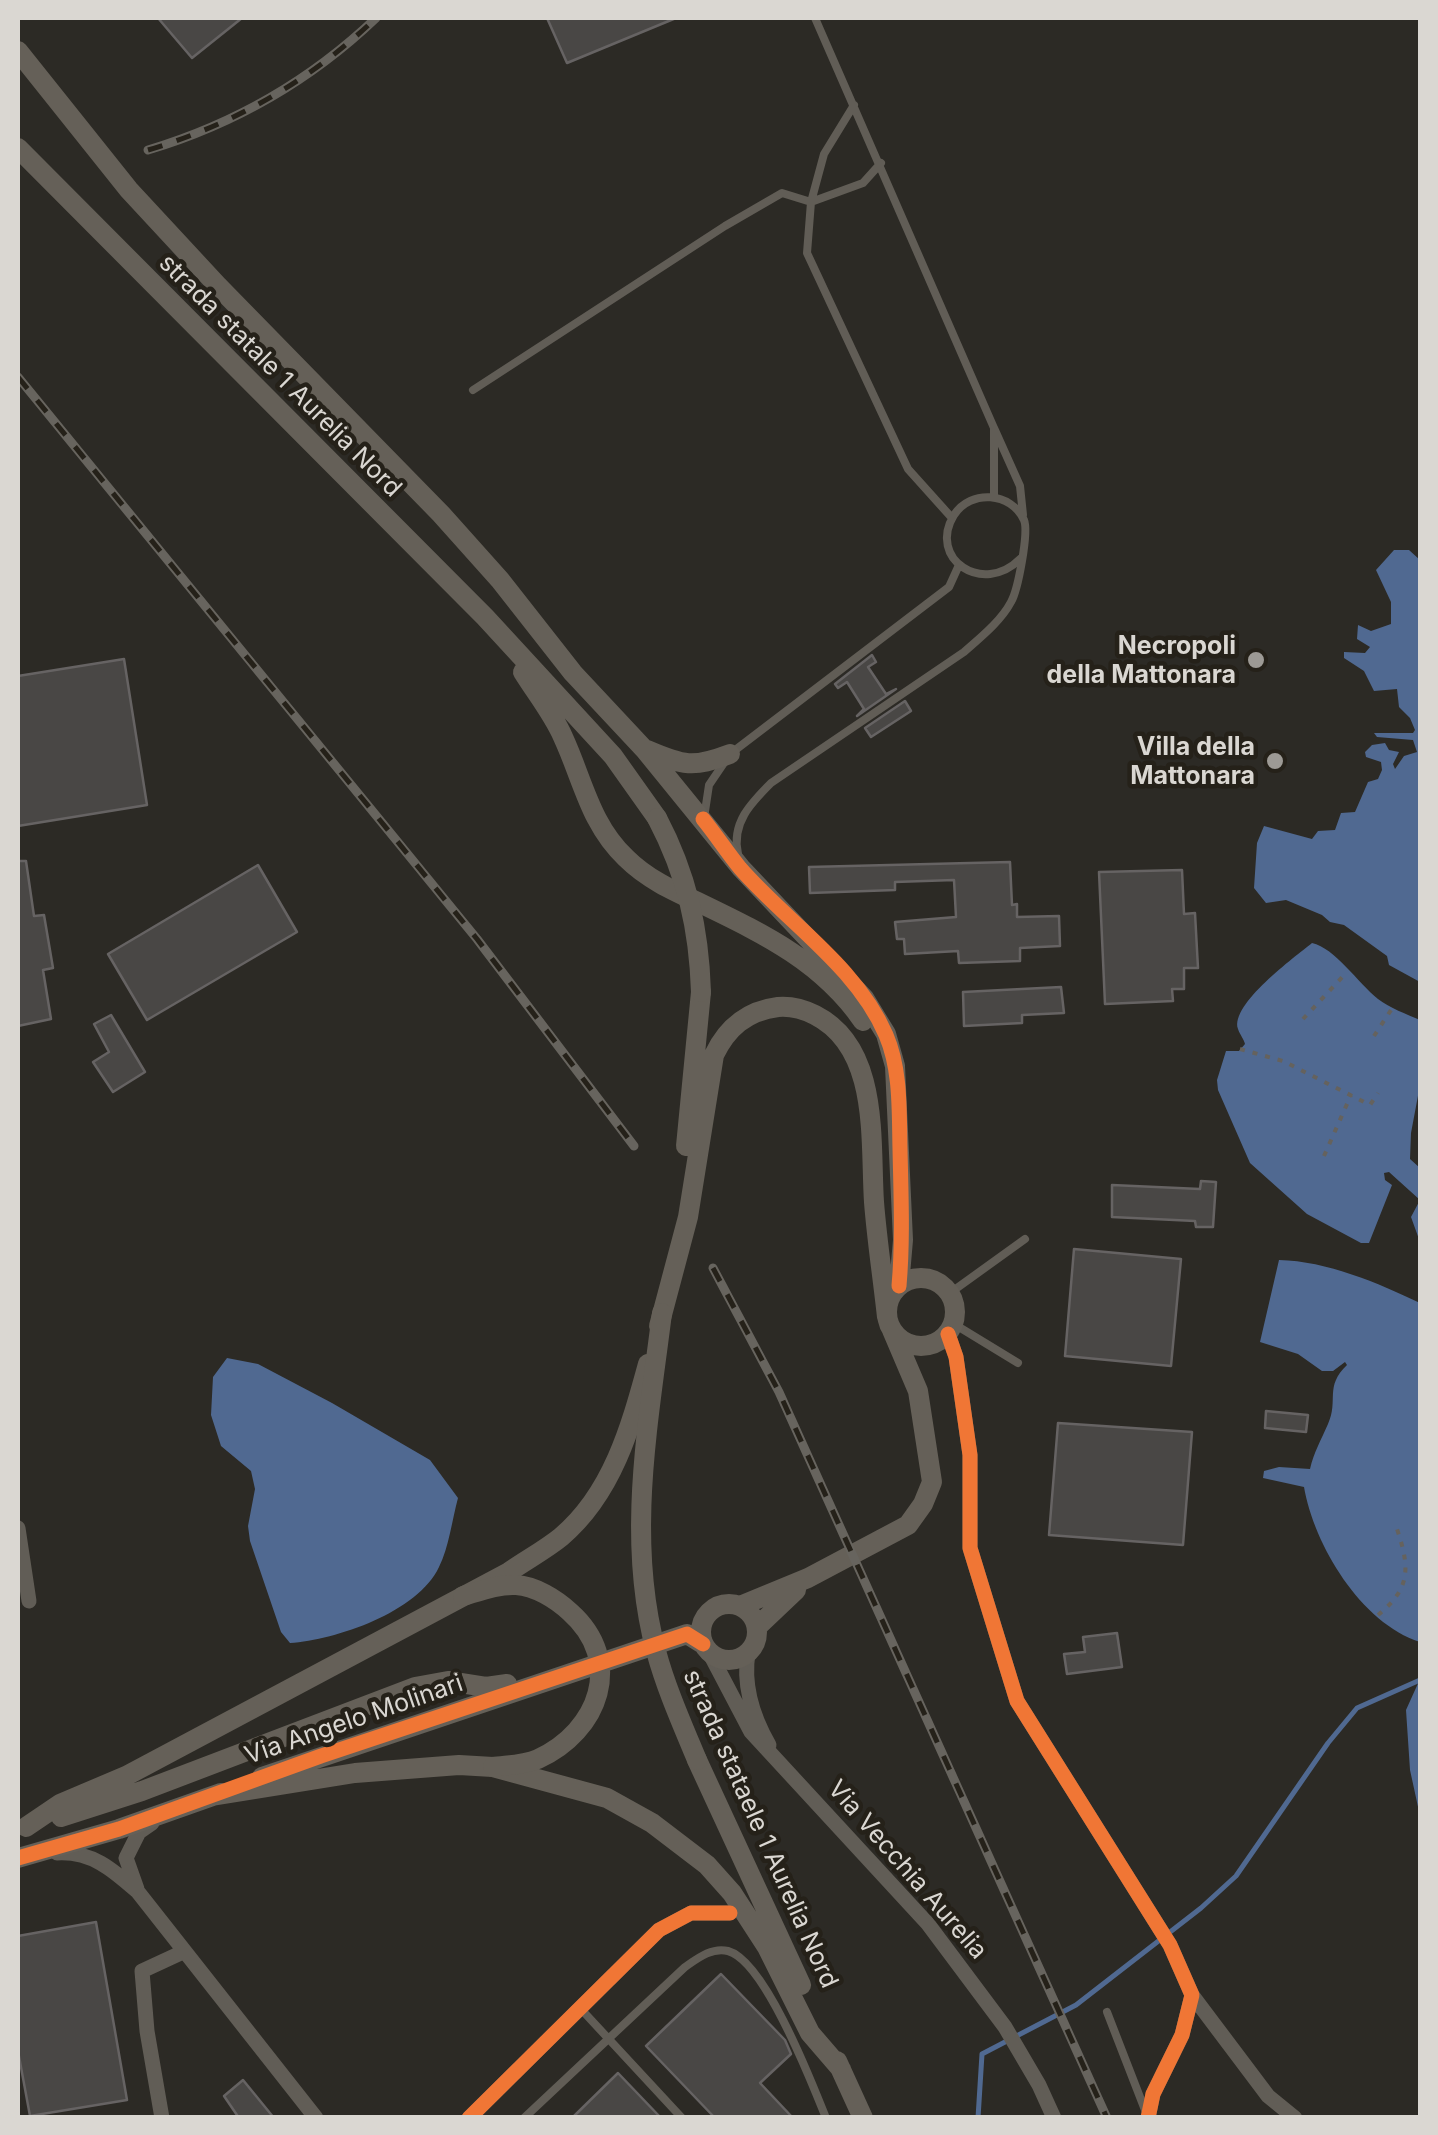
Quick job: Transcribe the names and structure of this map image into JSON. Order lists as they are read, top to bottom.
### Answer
{
  "streets": {
    "main road": ["strada statale 1 Aurelia Nord", "Via Angelo Molinari", "strada stataele 1 Aurelia Nord"],
    "street": ["Via Vecchia Aurelia"]
  },
  "crossings": [
    ["Via Angelo Molinari", "Via Vecchia Aurelia"]
  ],
  "places": ["Necropoli della Mattonara", "Villa della Mattonara"]
}
